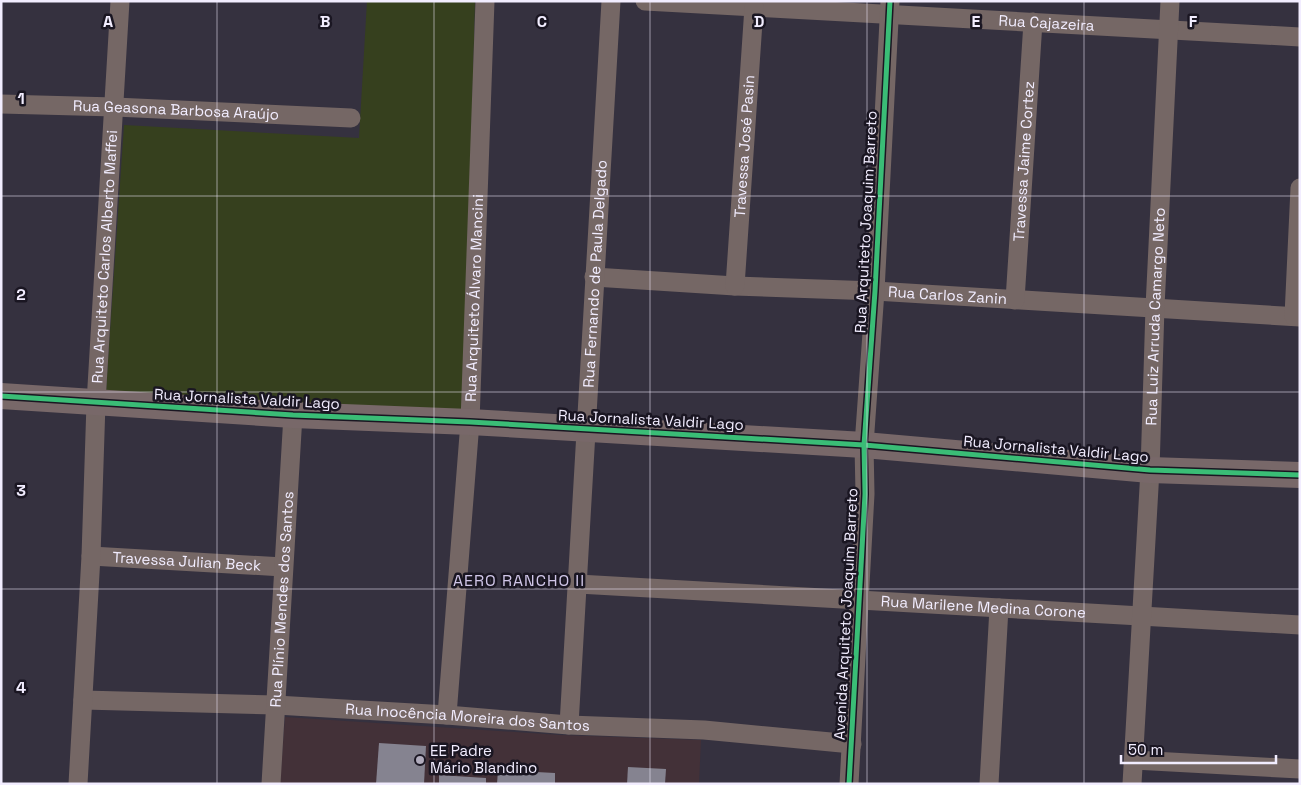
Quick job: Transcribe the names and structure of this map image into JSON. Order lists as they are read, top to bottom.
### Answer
{
  "streets": {
    "street": [
      "Rua Cajazeira",
      "Rua Geasona Barbosa Araújo",
      "Travessa José Pasin",
      "Travessa Jaime Cortez",
      "Rua Arquiteto Joaquim Barreto",
      "Rua Arquiteto Carlos Alberto Maffei",
      "Rua Fernando de Paula Delgado",
      "Rua Carlos Zanin",
      "Rua Arquiteto Álvaro Mancini",
      "Rua Luiz Arruda Camargo Neto",
      "Rua Jornalista Valdir Lago",
      "Travessa Julian Beck",
      "Rua Plínio Mendes dos Santos",
      "Rua Marilene Medina Corone",
      "Avenida Arquiteto Joaquim Barreto",
      "Rua Inocência Moreira dos Santos"
    ]
  },
  "crossings": [
    ["Rua Cajazeira", "Travessa José Pasin"],
    ["Rua Cajazeira", "Travessa Jaime Cortez"],
    ["Rua Cajazeira", "Rua Arquiteto Joaquim Barreto"],
    ["Rua Cajazeira", "Rua Luiz Arruda Camargo Neto"],
    ["Rua Geasona Barbosa Araújo", "Rua Arquiteto Carlos Alberto Maffei"],
    ["Travessa José Pasin", "Rua Carlos Zanin"],
    ["Travessa Jaime Cortez", "Rua Carlos Zanin"],
    ["Rua Arquiteto Joaquim Barreto", "Rua Carlos Zanin"],
    ["Rua Arquiteto Joaquim Barreto", "Rua Jornalista Valdir Lago"],
    ["Rua Arquiteto Joaquim Barreto", "Avenida Arquiteto Joaquim Barreto"],
    ["Rua Arquiteto Carlos Alberto Maffei", "Rua Jornalista Valdir Lago"],
    ["Rua Arquiteto Carlos Alberto Maffei", "Travessa Julian Beck"],
    ["Rua Arquiteto Carlos Alberto Maffei", "Rua Inocência Moreira dos Santos"],
    ["Rua Fernando de Paula Delgado", "Rua Carlos Zanin"],
    ["Rua Fernando de Paula Delgado", "Rua Jornalista Valdir Lago"],
    ["Rua Fernando de Paula Delgado", "Rua Marilene Medina Corone"],
    ["Rua Fernando de Paula Delgado", "Rua Inocência Moreira dos Santos"],
    ["Rua Carlos Zanin", "Rua Luiz Arruda Camargo Neto"],
    ["Rua Arquiteto Álvaro Mancini", "Rua Jornalista Valdir Lago"],
    ["Rua Arquiteto Álvaro Mancini", "Rua Inocência Moreira dos Santos"],
    ["Rua Luiz Arruda Camargo Neto", "Rua Jornalista Valdir Lago"],
    ["Rua Luiz Arruda Camargo Neto", "Rua Marilene Medina Corone"],
    ["Rua Jornalista Valdir Lago", "Rua Plínio Mendes dos Santos"],
    ["Rua Jornalista Valdir Lago", "Avenida Arquiteto Joaquim Barreto"],
    ["Travessa Julian Beck", "Rua Plínio Mendes dos Santos"],
    ["Rua Plínio Mendes dos Santos", "Rua Inocência Moreira dos Santos"],
    ["Rua Marilene Medina Corone", "Avenida Arquiteto Joaquim Barreto"],
    ["Avenida Arquiteto Joaquim Barreto", "Rua Inocência Moreira dos Santos"]
  ],
  "districts": ["AERO RANCHO II"],
  "places": ["EE Padre Mário Blandino"],
  "scale_bar": "50 m",
  "grid": {
    "columns": [
      "A",
      "B",
      "C",
      "D",
      "E",
      "F"
    ],
    "rows": [
      "1",
      "2",
      "3",
      "4"
    ]
  }
}
